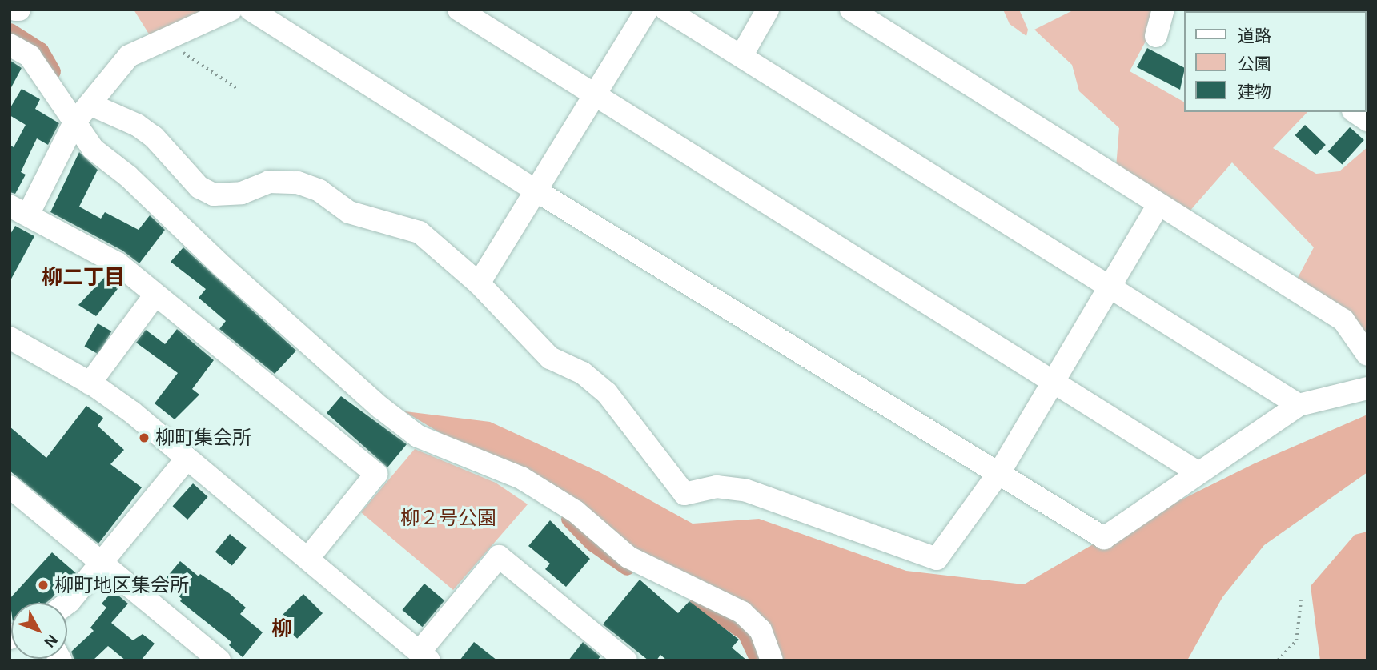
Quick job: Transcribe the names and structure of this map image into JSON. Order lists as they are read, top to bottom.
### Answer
{
  "districts": ["柳二丁目", "柳"],
  "parks": ["柳２号公園"],
  "places": ["柳町集会所", "柳町地区集会所"],
  "legend": ["道路", "公園", "建物"],
  "north": "bottom right"
}
